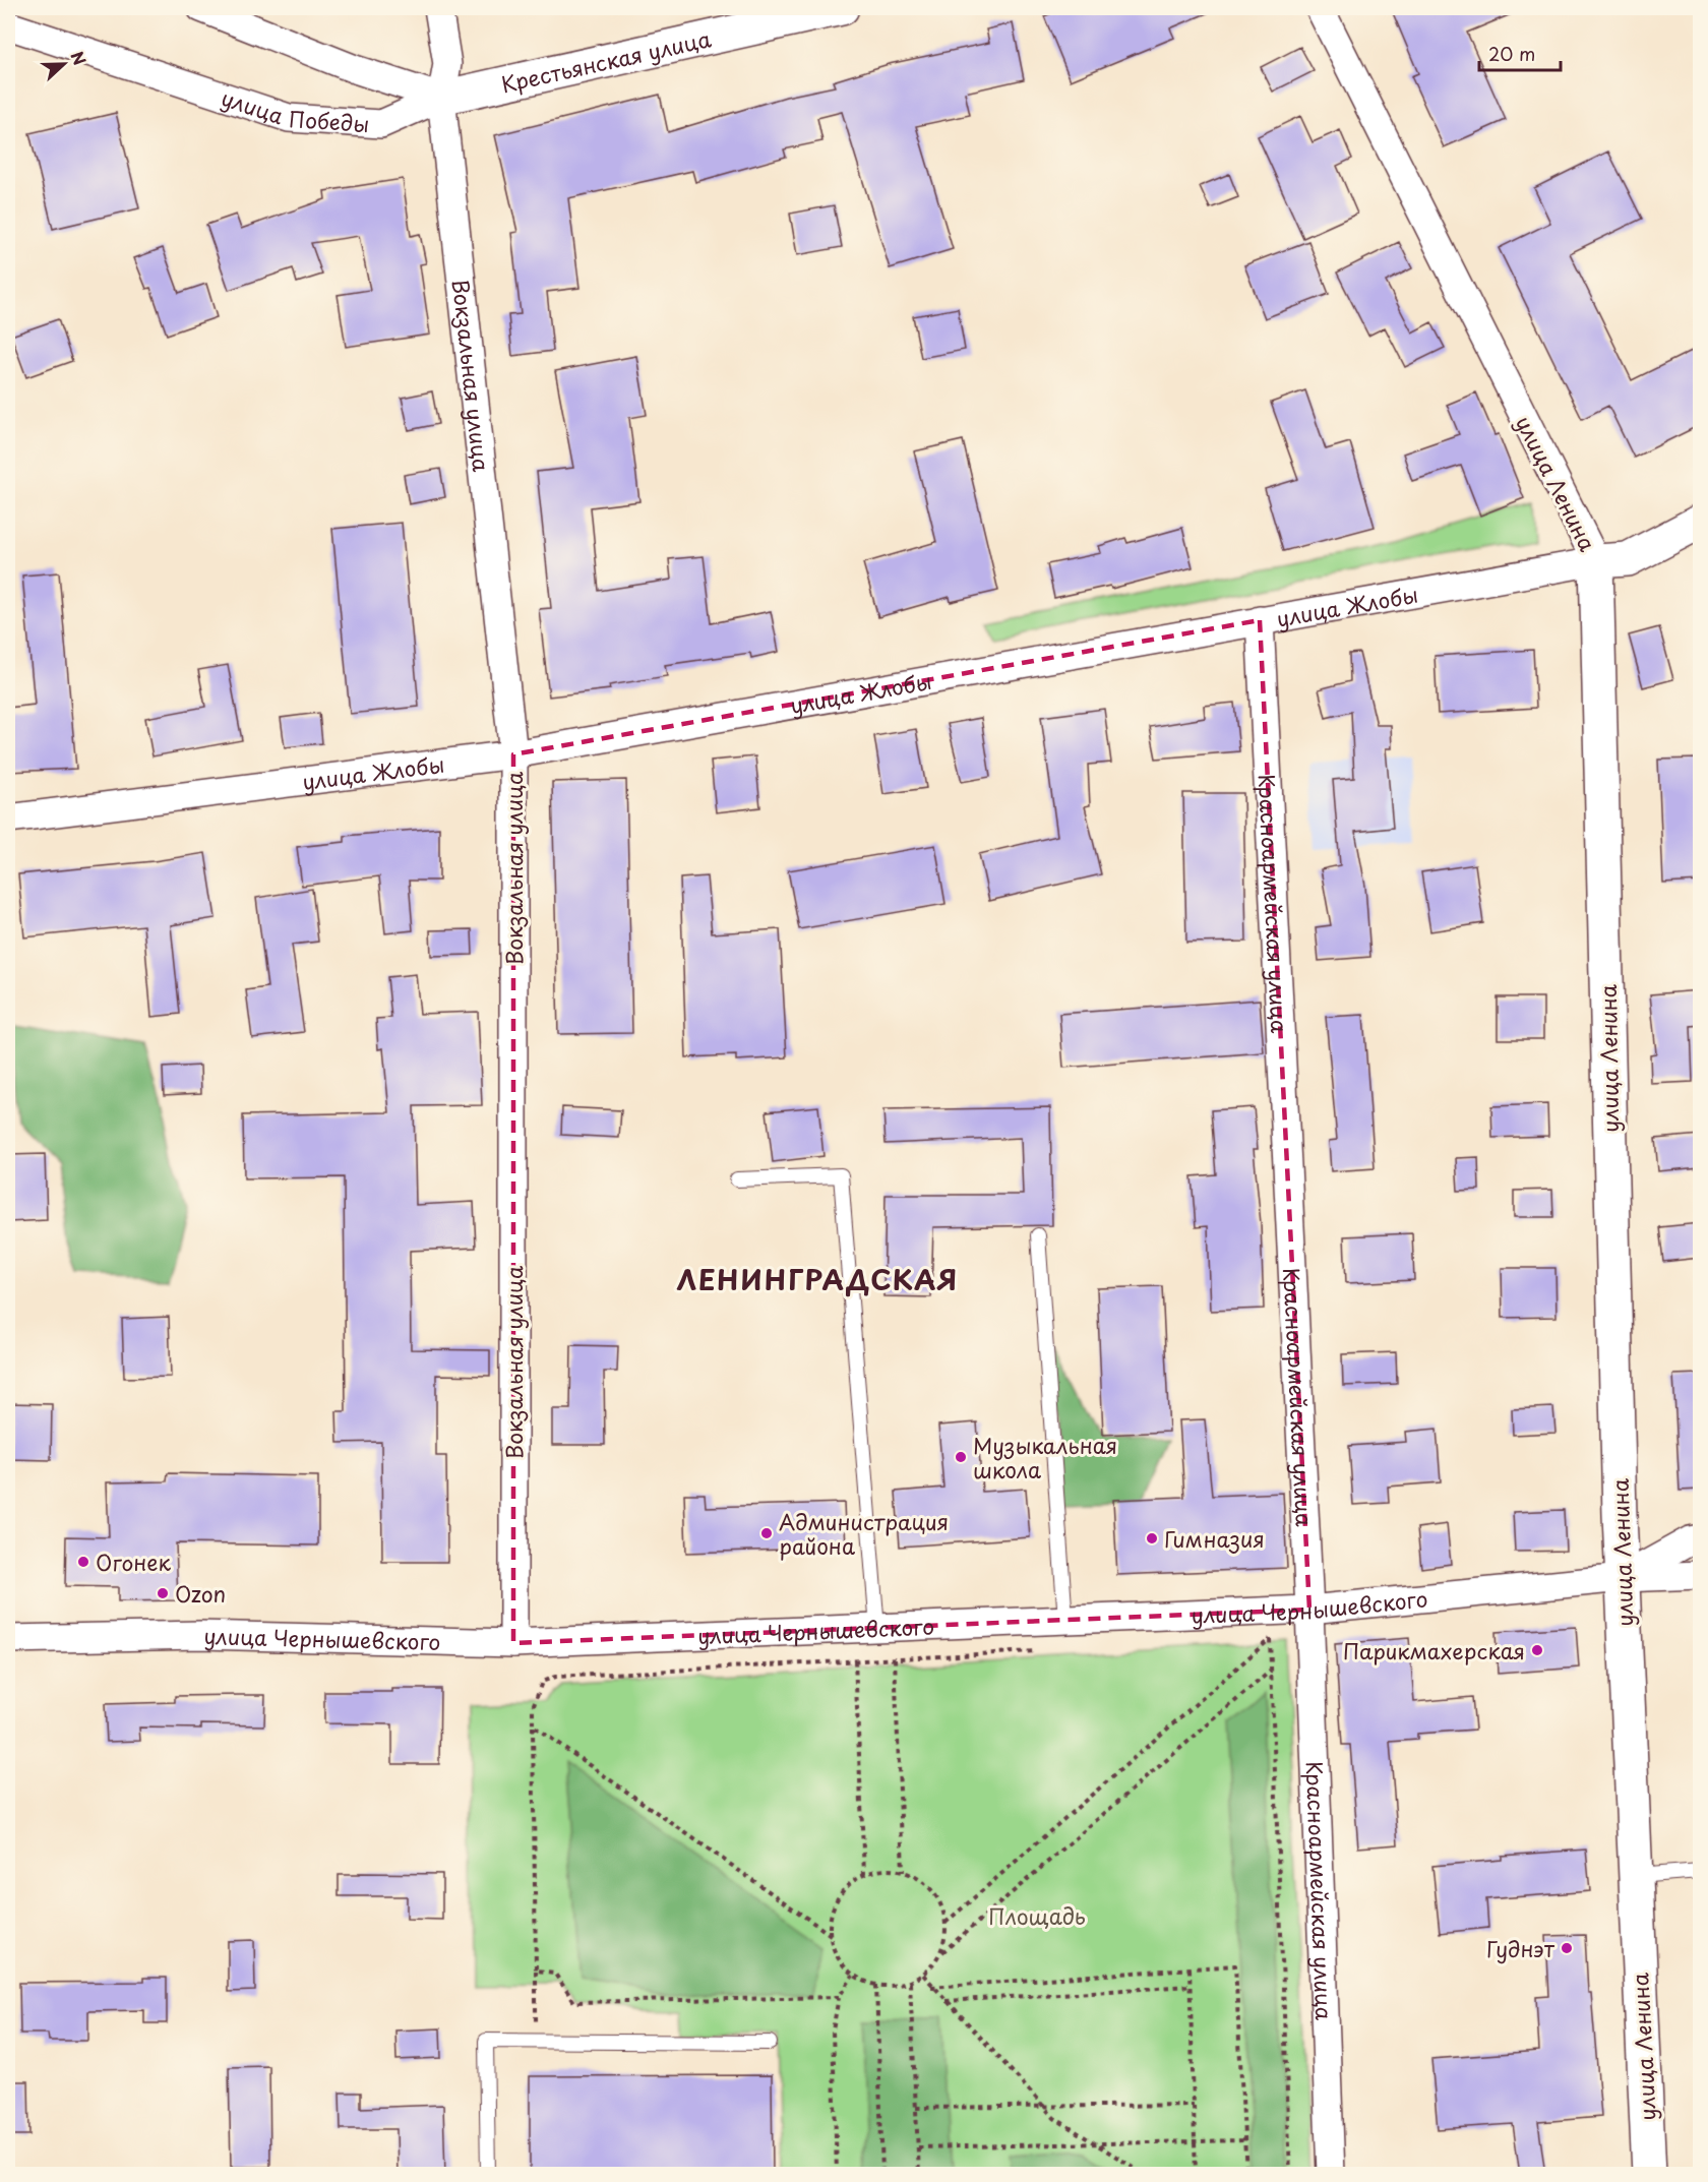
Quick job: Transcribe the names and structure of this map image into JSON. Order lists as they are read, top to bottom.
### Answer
{
  "streets": {
    "street": [
      "Крестьянская улица",
      "улица Победы",
      "Вокзальная улица",
      "улица Ленина",
      "улица Жлобы",
      "Красноармейская улица",
      "улица Чернышевского"
    ]
  },
  "crossings": [
    ["Крестьянская улица", "улица Победы"],
    ["Крестьянская улица", "Вокзальная улица"],
    ["улица Победы", "Вокзальная улица"],
    ["Вокзальная улица", "улица Жлобы"],
    ["Вокзальная улица", "улица Чернышевского"],
    ["улица Ленина", "улица Жлобы"],
    ["улица Ленина", "улица Чернышевского"],
    ["улица Жлобы", "Красноармейская улица"],
    ["Красноармейская улица", "улица Чернышевского"]
  ],
  "districts": ["ЛЕНИНГРАДСКАЯ"],
  "parks": ["Площадь"],
  "places": [
    "Музыкальная школа",
    "Администрация района",
    "Гимназия",
    "Огонек",
    "Ozon",
    "Парикмахерская",
    "Гуднэт"
  ],
  "scale_bar": "20 m",
  "north": "right"
}
